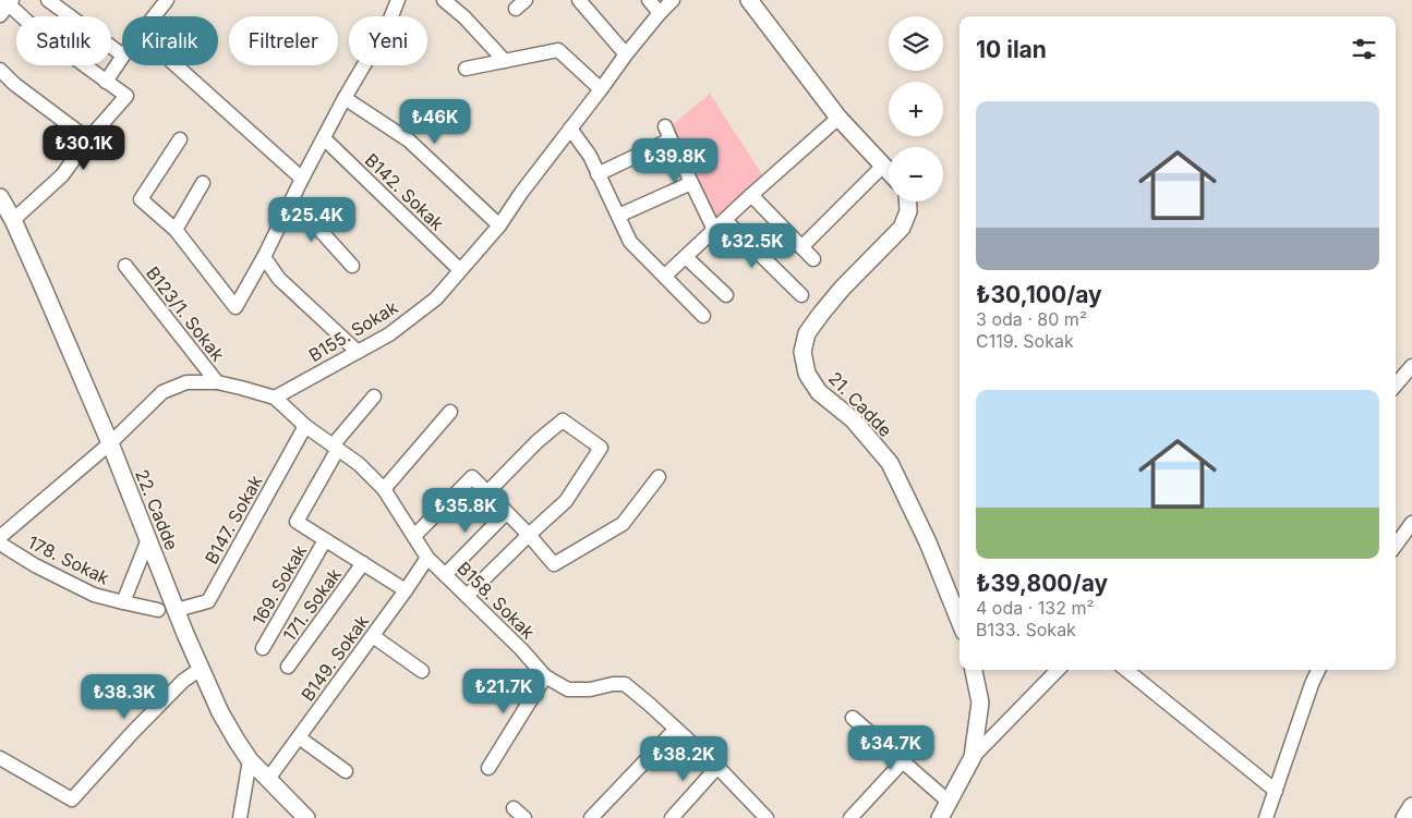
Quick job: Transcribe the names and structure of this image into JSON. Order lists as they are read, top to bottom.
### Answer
{
  "streets": {
    "main road": ["21. Cadde", "22. Cadde"],
    "street": [
      "B142. Sokak",
      "B123/1. Sokak",
      "B155. Sokak",
      "B147. Sokak",
      "178. Sokak",
      "169. Sokak",
      "B158. Sokak",
      "171. Sokak",
      "B149. Sokak"
    ]
  },
  "crossings": [
    ["B142. Sokak", "B155. Sokak"],
    ["B155. Sokak", "B158. Sokak"],
    ["22. Cadde", "B147. Sokak"],
    ["22. Cadde", "178. Sokak"],
    ["22. Cadde", "B149. Sokak"],
    ["B147. Sokak", "B158. Sokak"],
    ["169. Sokak", "B158. Sokak"],
    ["169. Sokak", "171. Sokak"],
    ["169. Sokak", "B149. Sokak"],
    ["B158. Sokak", "B149. Sokak"]
  ],
  "page": {
    "map_buttons": ["+", "−"],
    "chip": [
      "Satılık",
      "Kiralık",
      "Filtreler",
      "Yeni"
    ],
    "heading": "10 ilan",
    "list": [
      {
        "name": "₺30,100/ay",
        "note": "3 oda · 80 m² · C119. Sokak"
      },
      {
        "name": "₺39,800/ay",
        "note": "4 oda · 132 m² · B133. Sokak"
      }
    ],
    "price": [
      "₺46K",
      "₺30.1K",
      "₺39.8K",
      "₺25.4K",
      "₺32.5K",
      "₺35.8K",
      "₺21.7K",
      "₺38.3K",
      "₺34.7K",
      "₺38.2K"
    ]
  }
}
